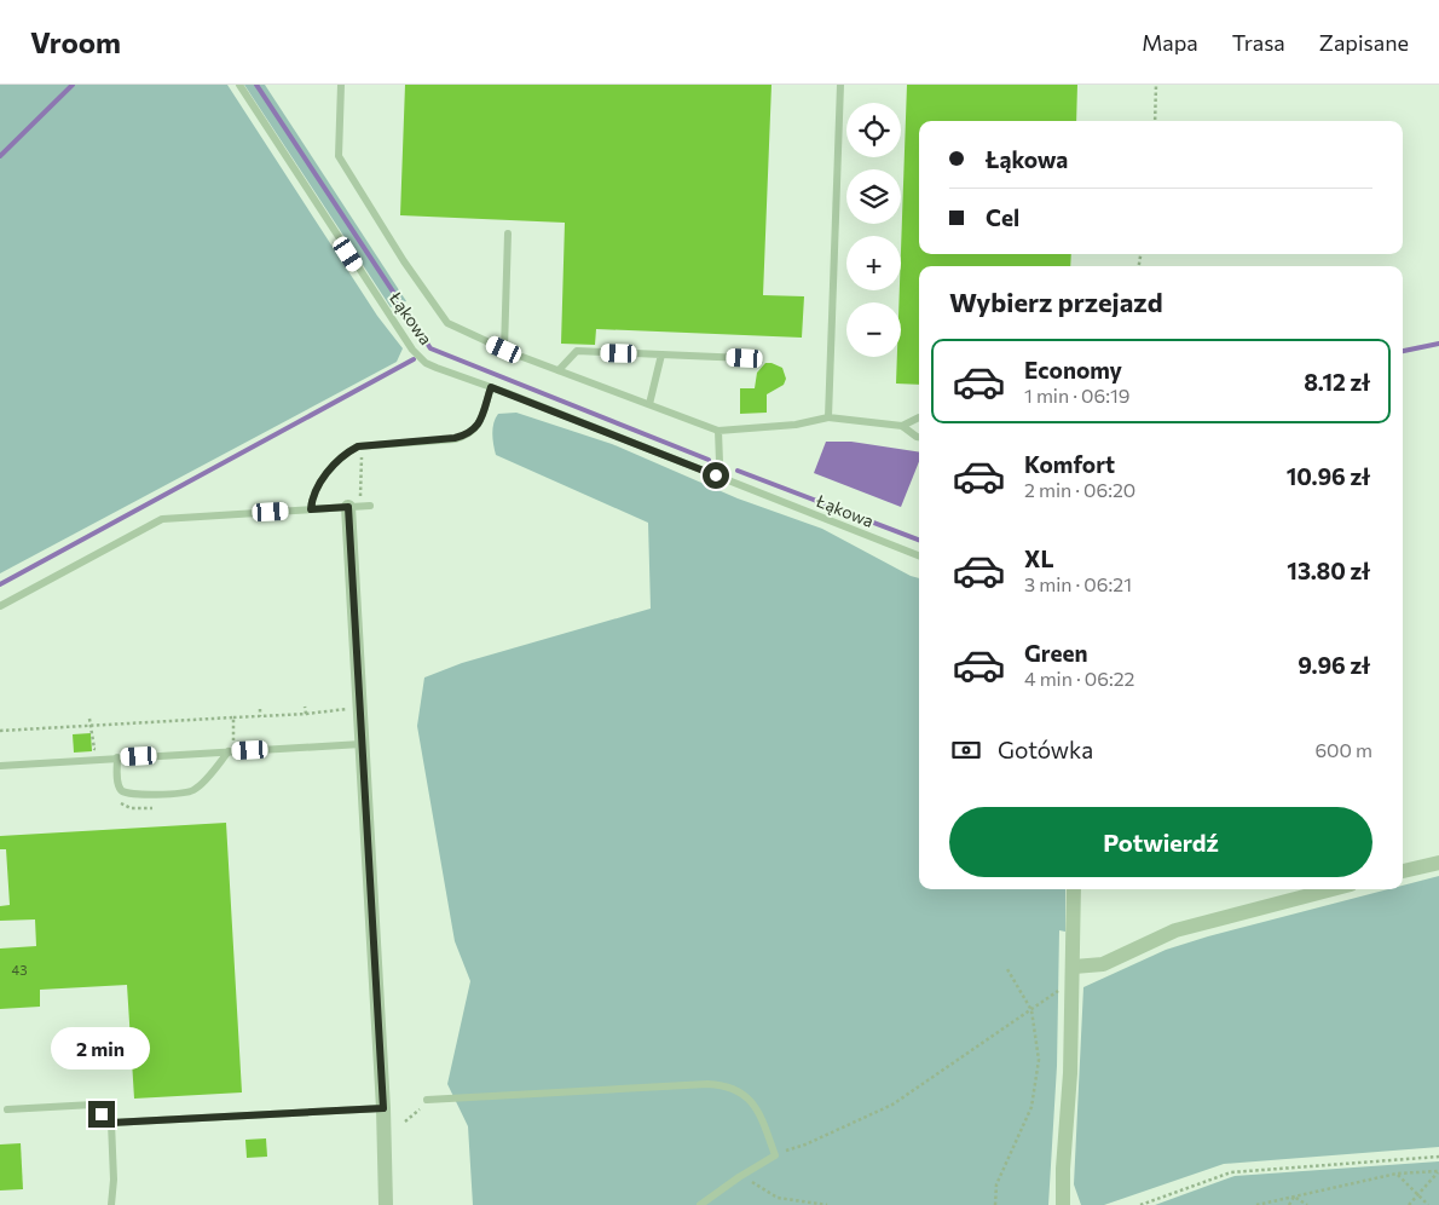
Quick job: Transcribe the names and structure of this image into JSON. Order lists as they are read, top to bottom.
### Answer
{
  "streets": {
    "lane": ["Łąkowa"]
  },
  "house_numbers": ["43"],
  "page": {
    "header": "Vroom",
    "nav": ["Mapa", "Trasa", "Zapisane"],
    "map_buttons": ["+", "−"],
    "banner": ["Łąkowa", "Cel"],
    "heading": "Wybierz przejazd",
    "list": [
      {
        "name": "Economy",
        "note": "1 min · 06:19",
        "value": "8.12 zł"
      },
      {
        "name": "Komfort",
        "note": "2 min · 06:20",
        "value": "10.96 zł"
      },
      {
        "name": "XL",
        "note": "3 min · 06:21",
        "value": "13.80 zł"
      },
      {
        "name": "Green",
        "note": "4 min · 06:22",
        "value": "9.96 zł"
      }
    ],
    "pay": ["Gotówka", "600 m"],
    "buttons": "Potwierdź",
    "bubble": "2 min"
  }
}
